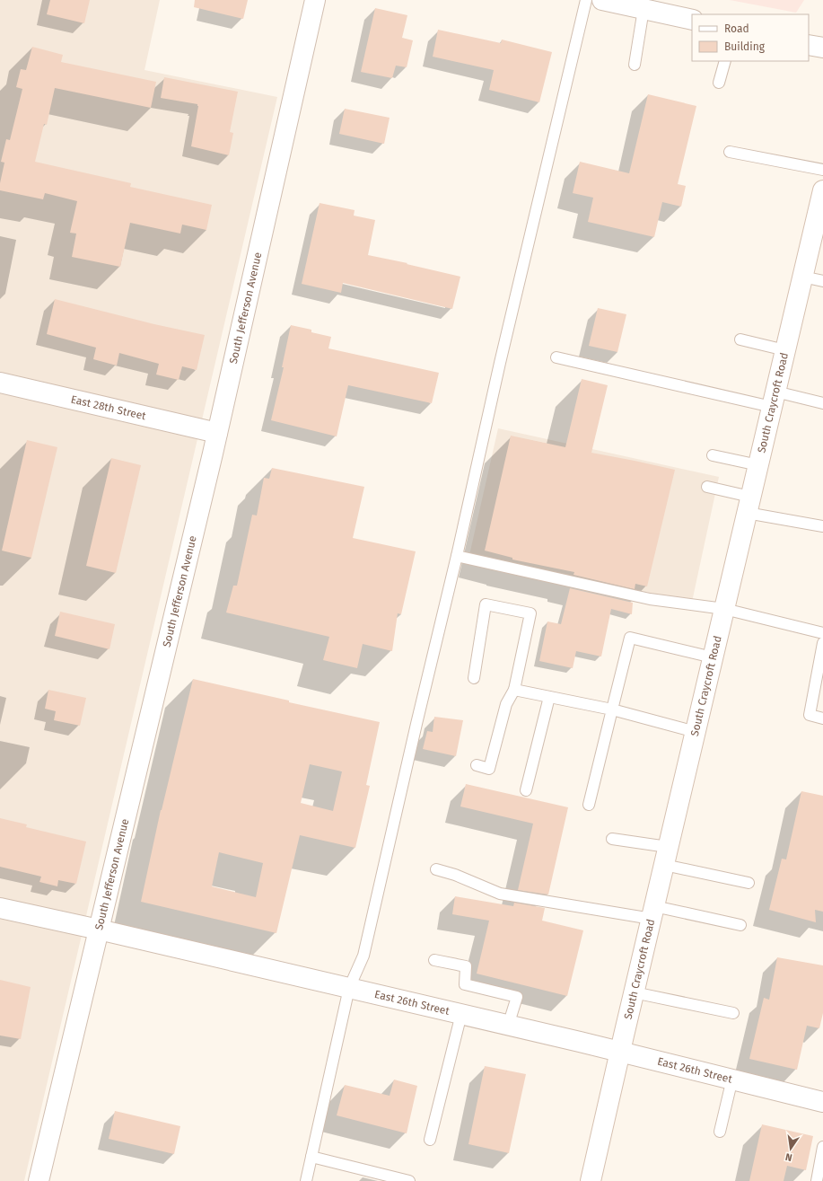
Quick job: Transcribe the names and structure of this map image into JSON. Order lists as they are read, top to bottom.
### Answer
{
  "streets": {
    "street": [
      "South Jefferson Avenue",
      "South Craycroft Road",
      "East 28th Street",
      "East 26th Street"
    ]
  },
  "crossings": [
    ["South Jefferson Avenue", "East 28th Street"],
    ["South Jefferson Avenue", "East 26th Street"],
    ["South Craycroft Road", "East 26th Street"]
  ],
  "legend": ["Road", "Building"],
  "north": "bottom"
}
